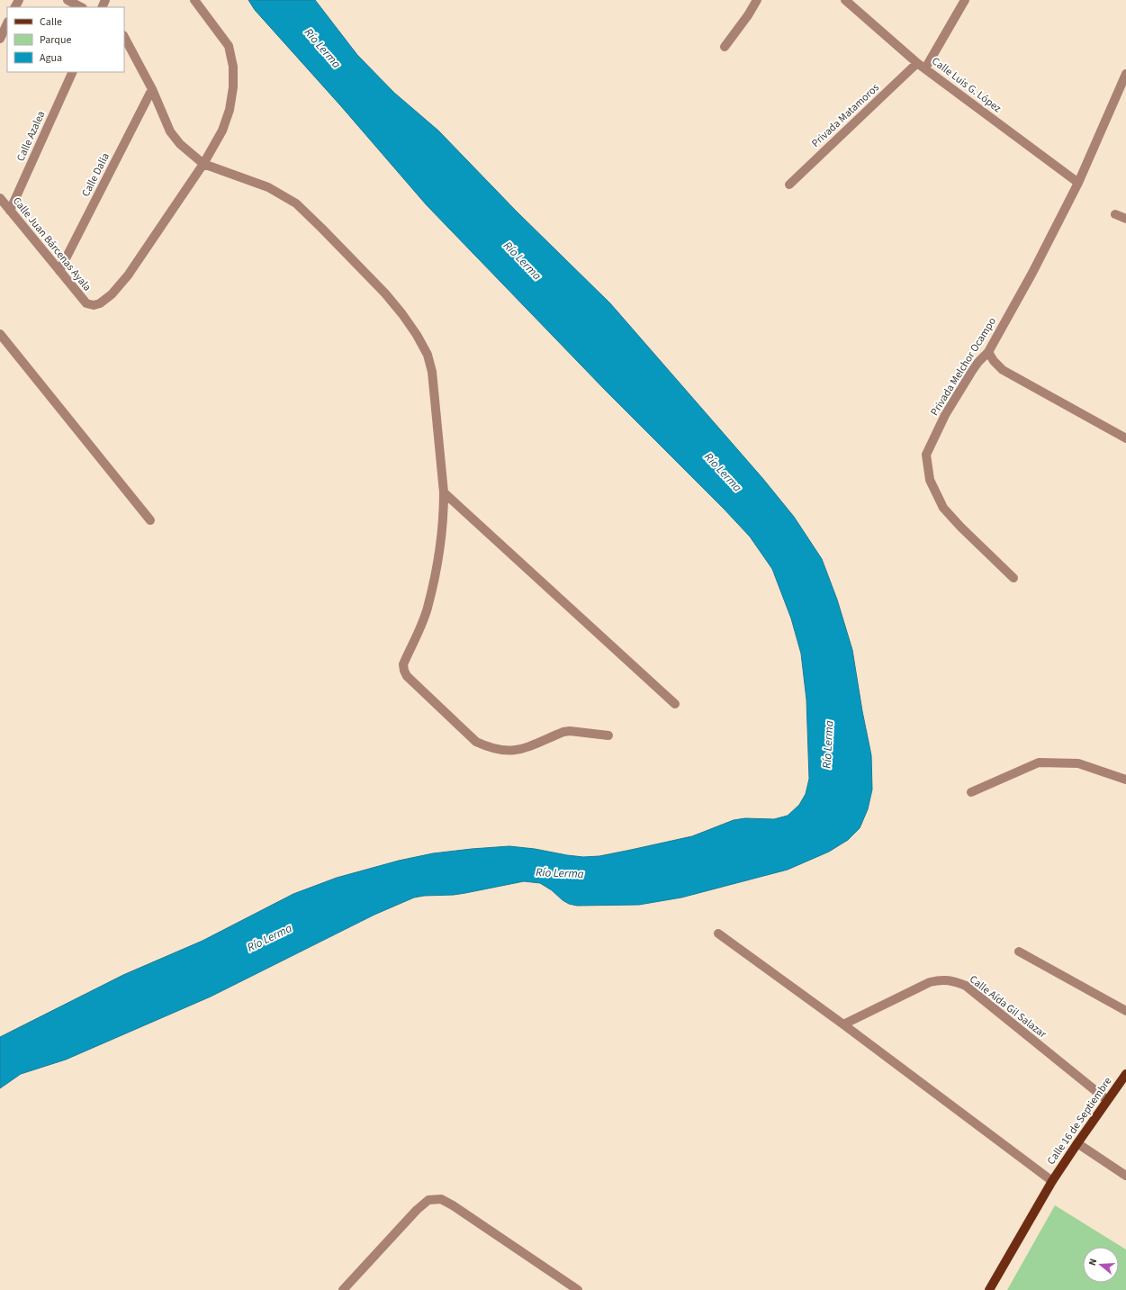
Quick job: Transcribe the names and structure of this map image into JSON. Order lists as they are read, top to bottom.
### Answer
{
  "streets": {
    "main road": ["Calle 16 de Septiembre"],
    "street": [
      "Calle Luis G. López",
      "Privada Matamoros",
      "Calle Azalea",
      "Calle Dalia",
      "Calle Juan Bárcenas Ayala",
      "Privada Melchor Ocampo",
      "Calle Aída Gil Salazar"
    ]
  },
  "crossings": [
    ["Calle Luis G. López", "Privada Matamoros"],
    ["Calle Luis G. López", "Privada Melchor Ocampo"],
    ["Calle Azalea", "Calle Juan Bárcenas Ayala"],
    ["Calle Dalia", "Calle Juan Bárcenas Ayala"],
    ["Calle Aída Gil Salazar", "Calle 16 de Septiembre"]
  ],
  "water": ["Río Lerma"],
  "legend": ["Calle", "Parque", "Agua"],
  "north": "left"
}
